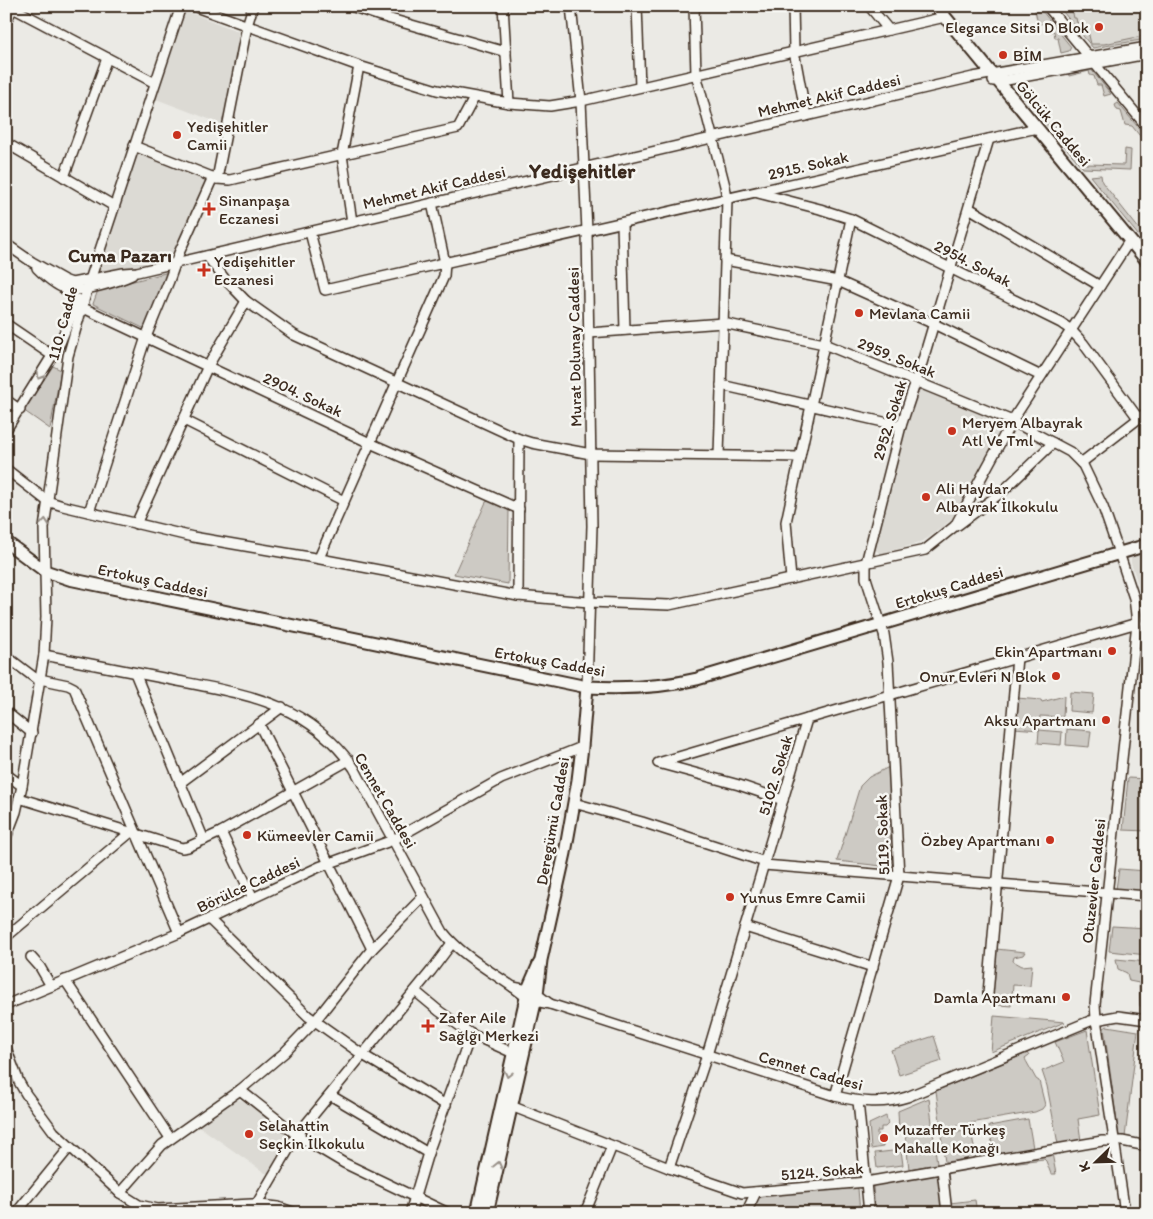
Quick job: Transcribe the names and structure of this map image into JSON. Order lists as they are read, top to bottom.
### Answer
{
  "streets": {
    "main road": ["Gölcük Caddesi", "Ertokuş Caddesi", "Deregümü Caddesi"],
    "street": [
      "Mehmet Akif Caddesi",
      "2915. Sokak",
      "2954. Sokak",
      "110. Cadde",
      "Murat Dolunay Caddesi",
      "2959. Sokak",
      "2904. Sokak",
      "2952. Sokak",
      "5102. Sokak",
      "Cennet Caddesi",
      "5119. Sokak",
      "Otuzevler Caddesi",
      "Börülce Caddesi",
      "5124. Sokak"
    ]
  },
  "crossings": [
    ["Mehmet Akif Caddesi", "Gölcük Caddesi"],
    ["Mehmet Akif Caddesi", "2915. Sokak"],
    ["Mehmet Akif Caddesi", "110. Cadde"],
    ["Mehmet Akif Caddesi", "Murat Dolunay Caddesi"],
    ["Gölcük Caddesi", "2915. Sokak"],
    ["2915. Sokak", "2954. Sokak"],
    ["2915. Sokak", "Murat Dolunay Caddesi"],
    ["2915. Sokak", "2952. Sokak"],
    ["2954. Sokak", "2952. Sokak"],
    ["110. Cadde", "2904. Sokak"],
    ["110. Cadde", "Ertokuş Caddesi"],
    ["110. Cadde", "Cennet Caddesi"],
    ["Murat Dolunay Caddesi", "2959. Sokak"],
    ["Murat Dolunay Caddesi", "Ertokuş Caddesi"],
    ["Murat Dolunay Caddesi", "Deregümü Caddesi"],
    ["2959. Sokak", "2952. Sokak"],
    ["2959. Sokak", "Ertokuş Caddesi"],
    ["2959. Sokak", "Otuzevler Caddesi"],
    ["2952. Sokak", "Ertokuş Caddesi"],
    ["2952. Sokak", "5119. Sokak"],
    ["Ertokuş Caddesi", "Deregümü Caddesi"],
    ["Ertokuş Caddesi", "5119. Sokak"],
    ["Ertokuş Caddesi", "Otuzevler Caddesi"],
    ["5102. Sokak", "Cennet Caddesi"],
    ["5102. Sokak", "5119. Sokak"],
    ["5102. Sokak", "Otuzevler Caddesi"],
    ["5102. Sokak", "5124. Sokak"],
    ["Cennet Caddesi", "Deregümü Caddesi"],
    ["Cennet Caddesi", "5119. Sokak"],
    ["Cennet Caddesi", "Otuzevler Caddesi"],
    ["Cennet Caddesi", "Börülce Caddesi"],
    ["Deregümü Caddesi", "Börülce Caddesi"],
    ["Deregümü Caddesi", "5124. Sokak"],
    ["Otuzevler Caddesi", "5124. Sokak"]
  ],
  "districts": ["Yedişehitler", "Cuma Pazarı"],
  "places": {
    "other": [
      "Elegance Sitsi D Blok",
      "BİM",
      "Yedişehitler Camii",
      "Mevlana Camii",
      "Meryem Albayrak Atl Ve Tml",
      "Ali Haydar Albayrak İlkokulu",
      "Ekin Apartmanı",
      "Onur Evleri N Blok",
      "Aksu Apartmanı",
      "Kümeevler Camii",
      "Özbey Apartmanı",
      "Yunus Emre Camii",
      "Damla Apartmanı",
      "Selahattin Seçkin İlkokulu",
      "Muzaffer Türkeş Mahalle Konağı"
    ],
    "health": ["Sinanpaşa Eczanesi", "Yedişehitler Eczanesi", "Zafer Aile Sağlğı Merkezi"]
  },
  "north": "bottom left"
}
